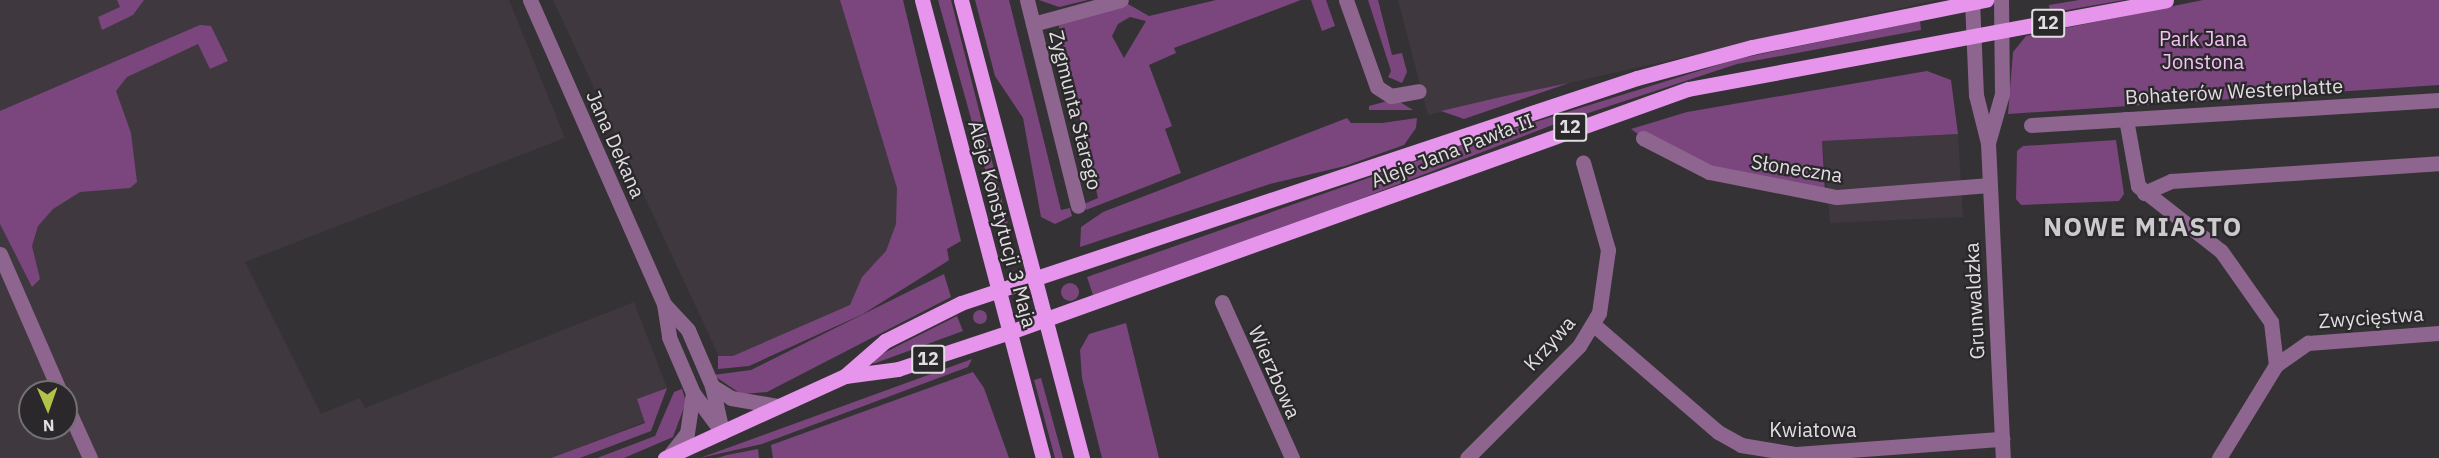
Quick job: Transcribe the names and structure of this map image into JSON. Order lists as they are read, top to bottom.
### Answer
{
  "streets": {
    "main road": ["12", "Aleje Jana Pawła II", "Aleje Konstytucji 3 Maja"],
    "street": [
      "Bohaterów Westerplatte",
      "Zygmunta Starego",
      "Jana Dekana",
      "Słoneczna",
      "Grunwaldzka",
      "Zwycięstwa",
      "Krzywa",
      "Wierzbowa",
      "Kwiatowa"
    ]
  },
  "crossings": [
    ["12", "Jana Dekana"],
    ["12", "Aleje Jana Pawła II"],
    ["12", "Aleje Konstytucji 3 Maja"],
    ["Aleje Jana Pawła II", "Aleje Konstytucji 3 Maja"],
    ["Aleje Jana Pawła II", "Grunwaldzka"],
    ["Słoneczna", "Grunwaldzka"],
    ["Grunwaldzka", "Kwiatowa"],
    ["Krzywa", "Kwiatowa"]
  ],
  "districts": ["NOWE MIASTO"],
  "parks": ["Park Jana Jonstona"],
  "north": "bottom"
}
